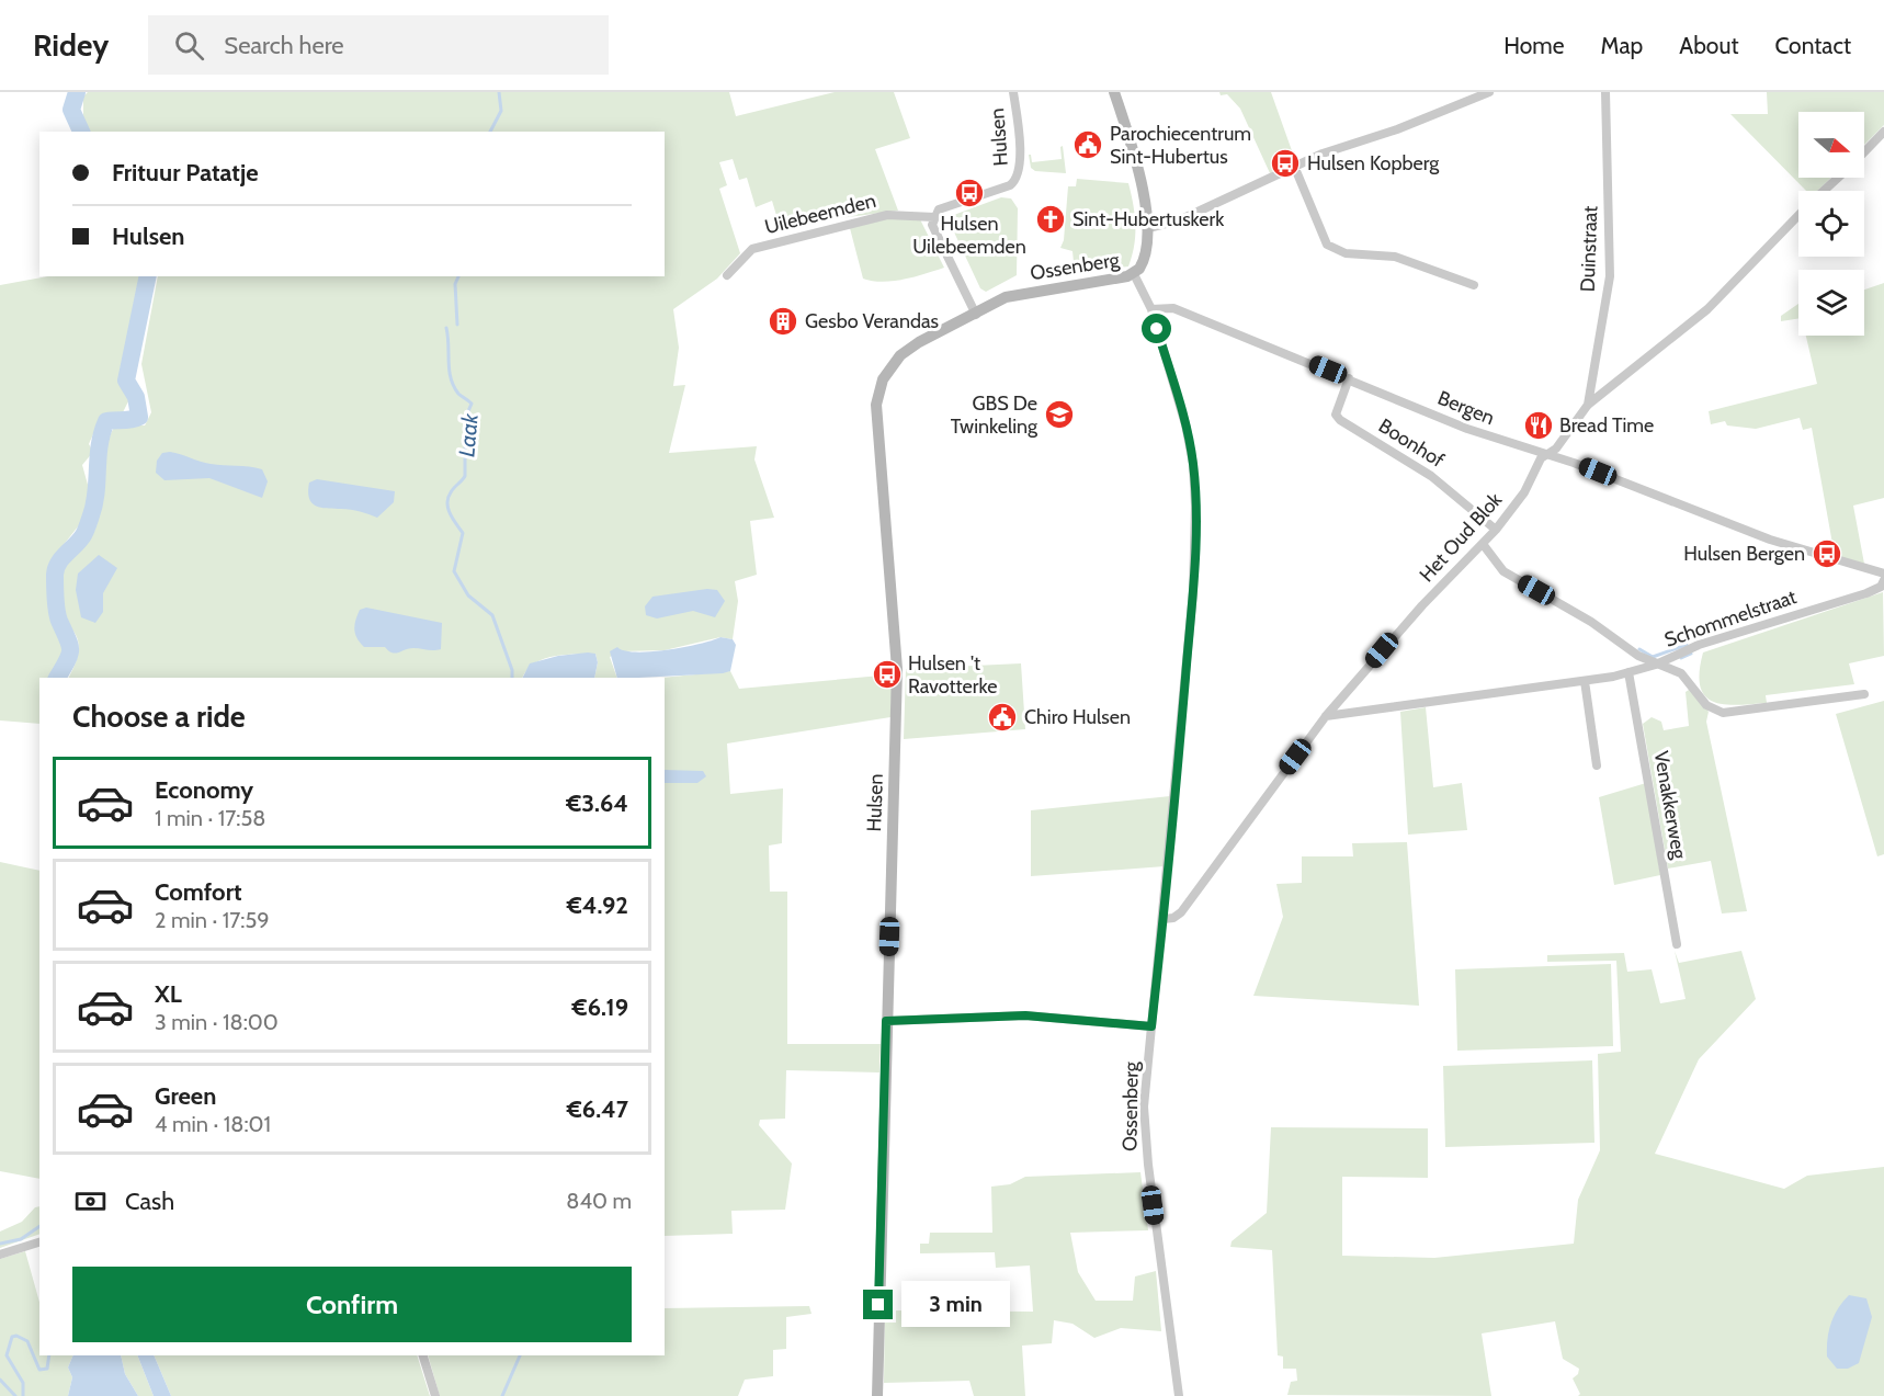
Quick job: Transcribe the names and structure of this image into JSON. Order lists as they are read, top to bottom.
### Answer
{
  "streets": {
    "street": [
      "Hulsen",
      "Uilebeemden",
      "Duinstraat",
      "Ossenberg",
      "Bergen",
      "Boonhof",
      "Het Oud Blok",
      "Schommelstraat",
      "Venakkerweg"
    ]
  },
  "crossings": [
    ["Hulsen", "Uilebeemden"],
    ["Hulsen", "Ossenberg"],
    ["Duinstraat", "Het Oud Blok"],
    ["Ossenberg", "Bergen"],
    ["Ossenberg", "Het Oud Blok"],
    ["Bergen", "Boonhof"],
    ["Bergen", "Het Oud Blok"],
    ["Boonhof", "Het Oud Blok"],
    ["Het Oud Blok", "Schommelstraat"],
    ["Schommelstraat", "Venakkerweg"]
  ],
  "water": ["Laak"],
  "places": {
    "public building": ["Parochiecentrum Sint-Hubertus", "Chiro Hulsen"],
    "bus stop": [
      "Hulsen Kopberg",
      "Hulsen Uilebeemden",
      "Hulsen Bergen",
      "Hulsen 't Ravotterke"
    ],
    "church": ["Sint-Hubertuskerk"],
    "building": ["Gesbo Verandas"],
    "school or university": ["GBS De Twinkeling"],
    "restaurant": ["Bread Time"]
  },
  "north": "right",
  "page": {
    "header": "Ridey",
    "search": "Search here",
    "nav": [
      "Home",
      "Map",
      "About",
      "Contact"
    ],
    "banner": ["Frituur Patatje", "Hulsen"],
    "heading": "Choose a ride",
    "list": [
      {
        "name": "Economy",
        "note": "1 min · 17:58",
        "value": "€3.64"
      },
      {
        "name": "Comfort",
        "note": "2 min · 17:59",
        "value": "€4.92"
      },
      {
        "name": "XL",
        "note": "3 min · 18:00",
        "value": "€6.19"
      },
      {
        "name": "Green",
        "note": "4 min · 18:01",
        "value": "€6.47"
      }
    ],
    "pay": ["Cash", "840 m"],
    "buttons": "Confirm",
    "bubble": "3 min"
  }
}
